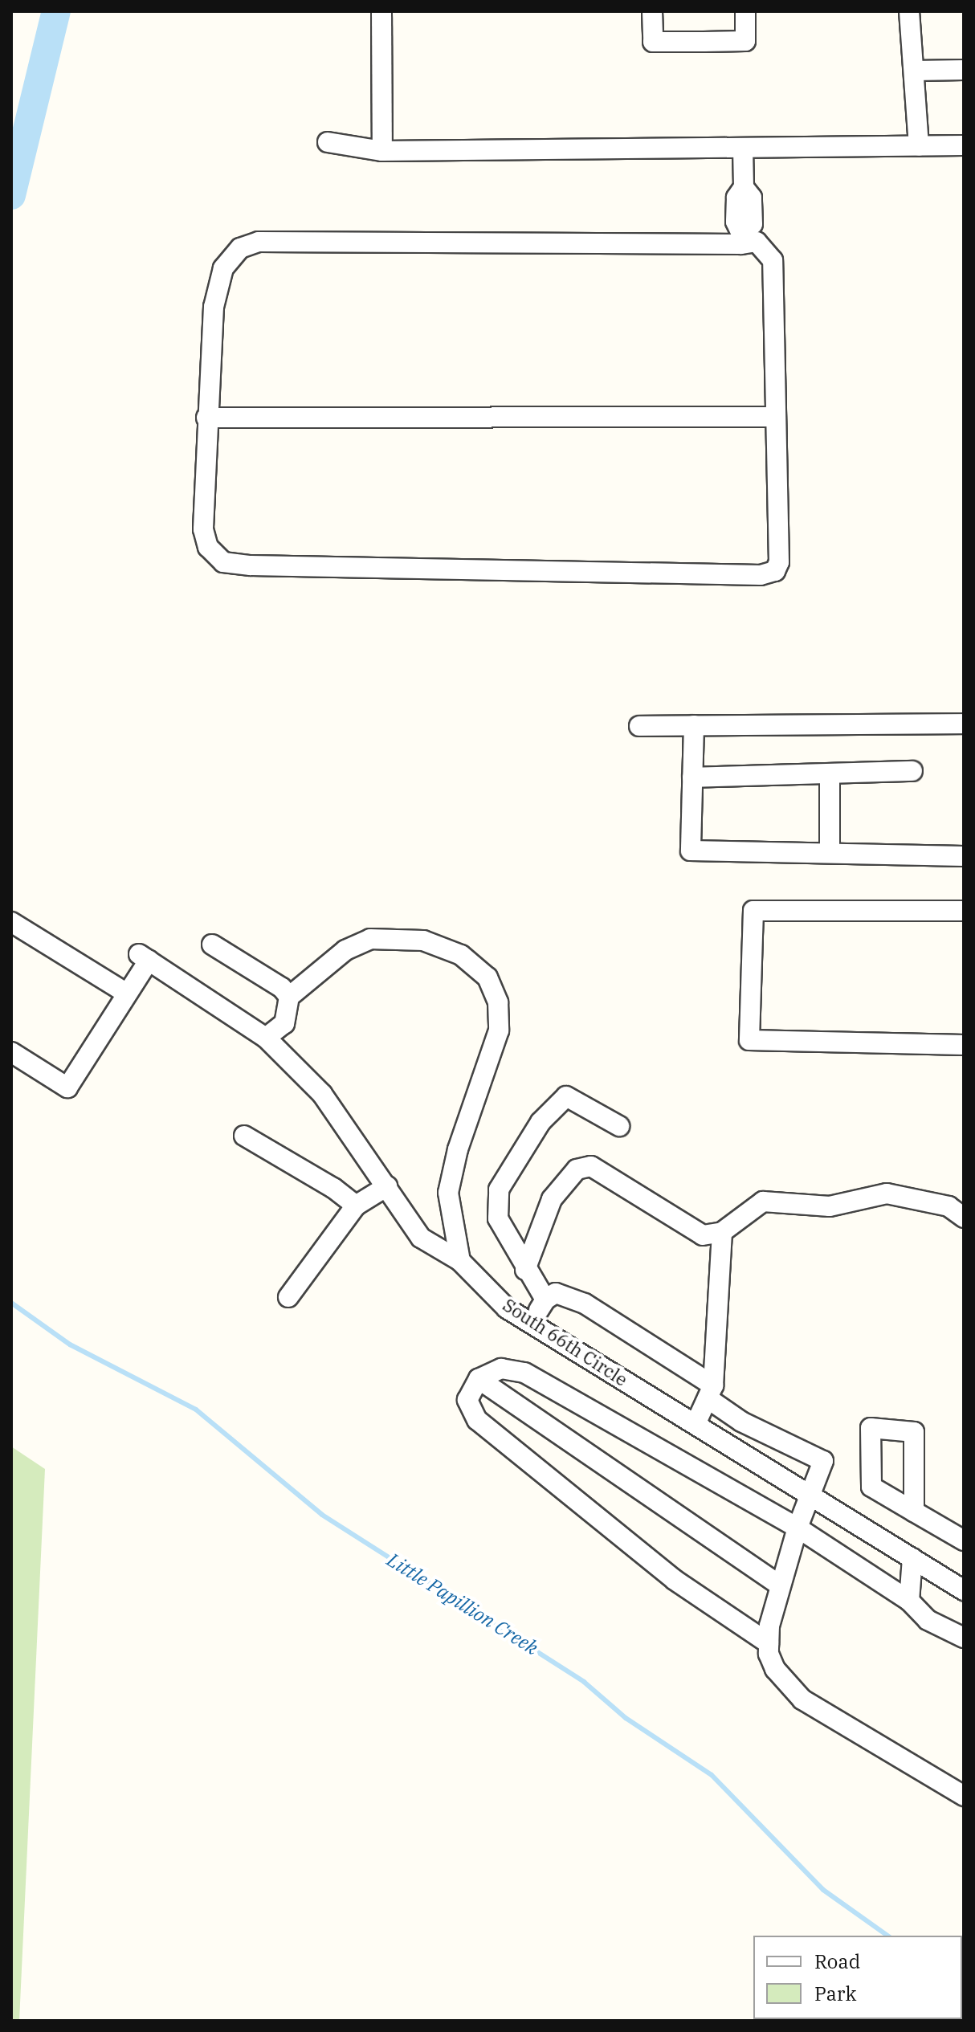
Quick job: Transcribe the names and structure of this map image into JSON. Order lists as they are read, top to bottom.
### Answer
{
  "streets": {
    "street": ["South 66th Circle"]
  },
  "water": ["Little Papillion Creek"],
  "legend": ["Road", "Park"]
}
